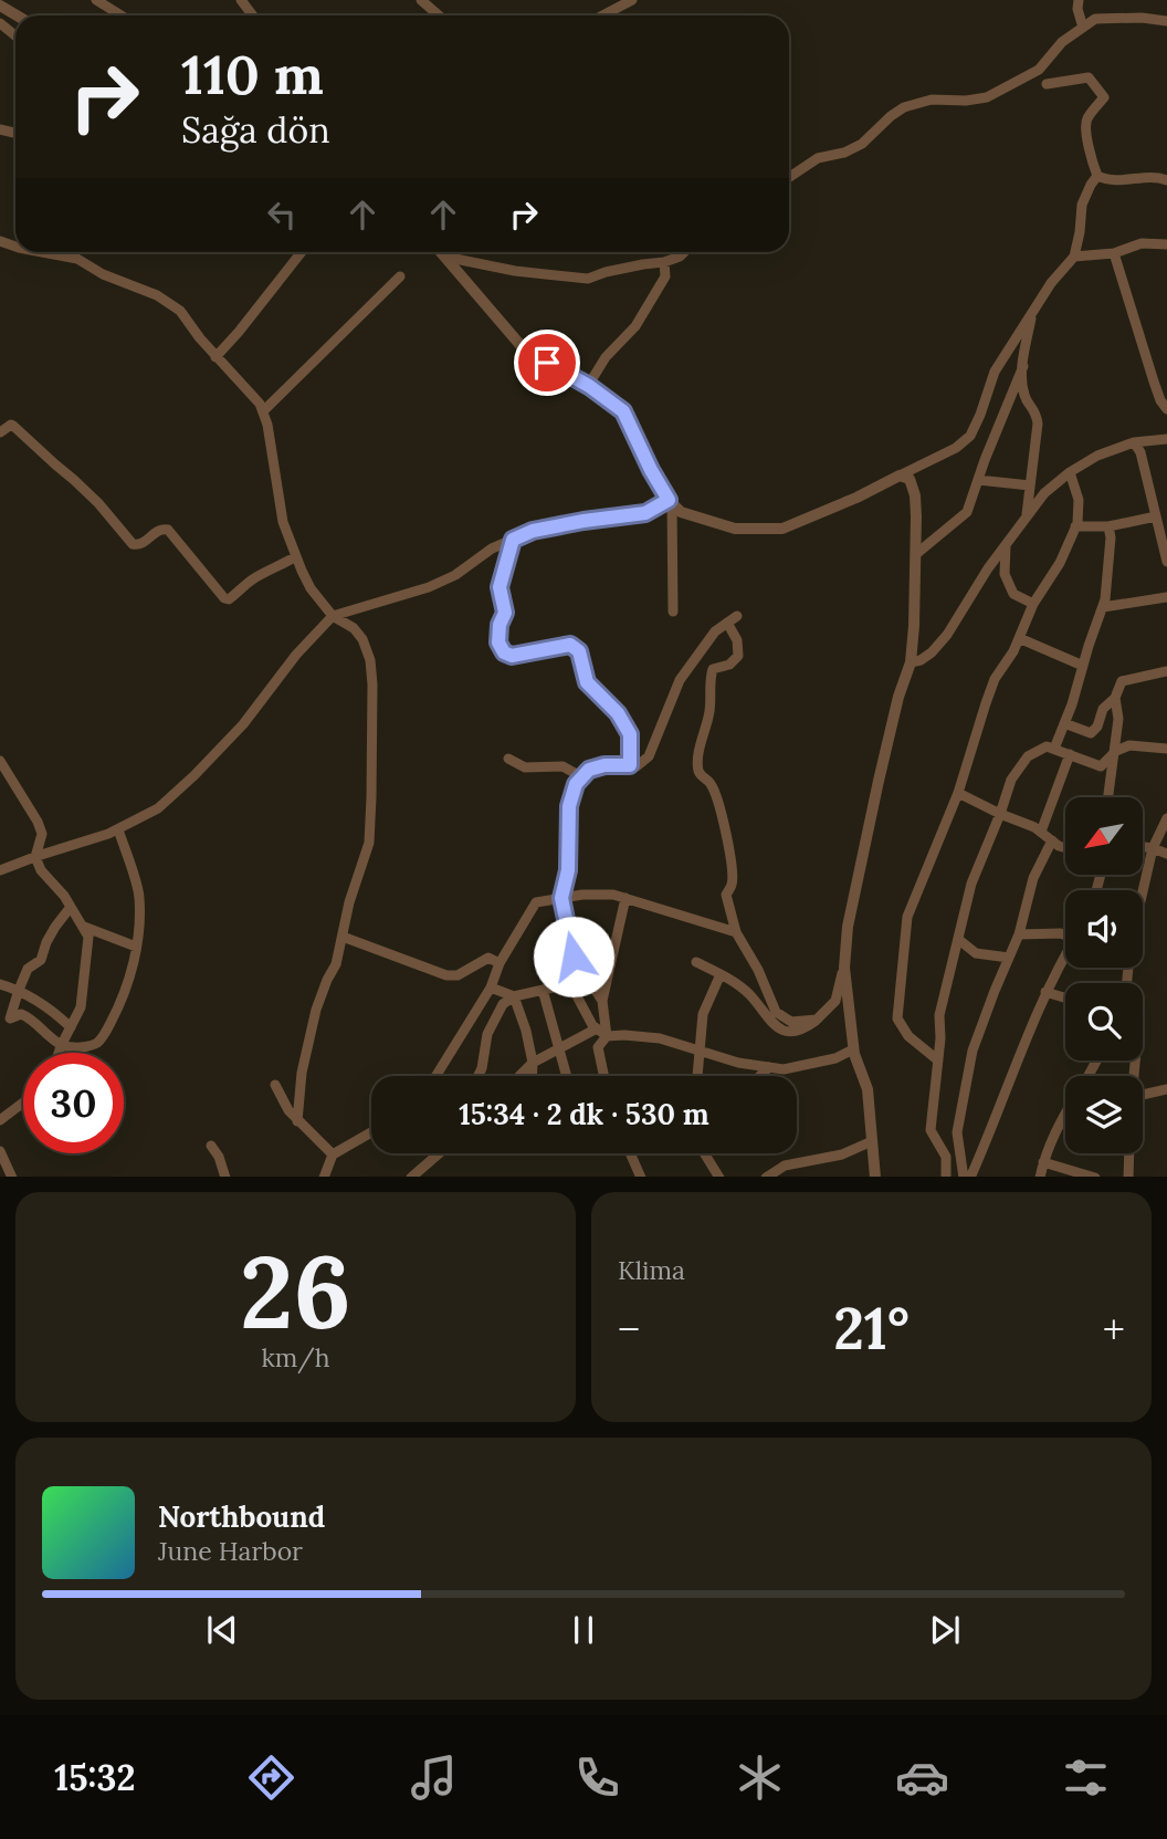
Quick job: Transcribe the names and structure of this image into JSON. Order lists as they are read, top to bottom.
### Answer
{
  "north": "bottom left",
  "page": {
    "turn": ["110 m", "Sağa dön"],
    "limit": "30",
    "trip": "15:34 · 2 dk · 530 m",
    "tile": [
      ["26", "km/h"],
      "Klima"
    ],
    "heat": ["−", "21°", "+"],
    "song": ["Northbound", "June Harbor"],
    "tabs": "15:32"
  }
}
